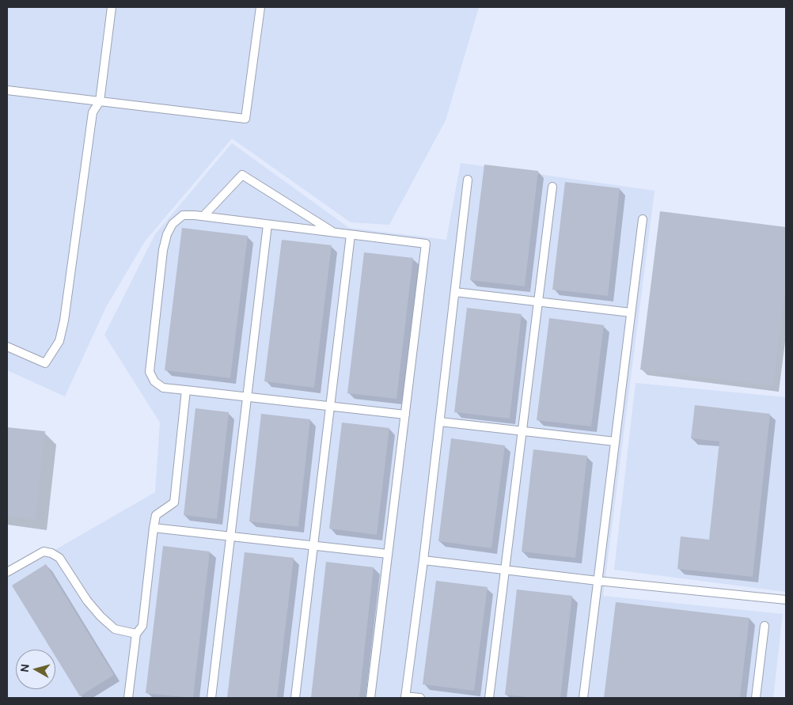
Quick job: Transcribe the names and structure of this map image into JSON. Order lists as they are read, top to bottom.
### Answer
{
  "north": "left"
}
